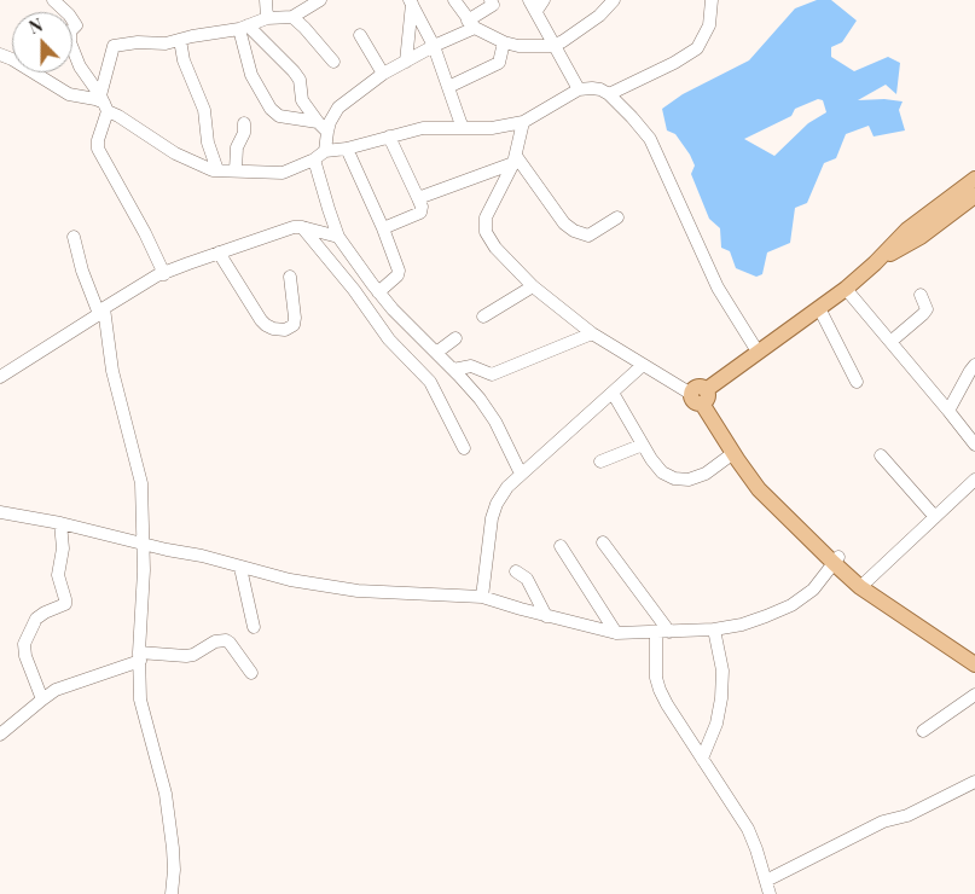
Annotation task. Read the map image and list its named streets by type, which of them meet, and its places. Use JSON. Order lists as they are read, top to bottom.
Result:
{
  "north": "top"
}
